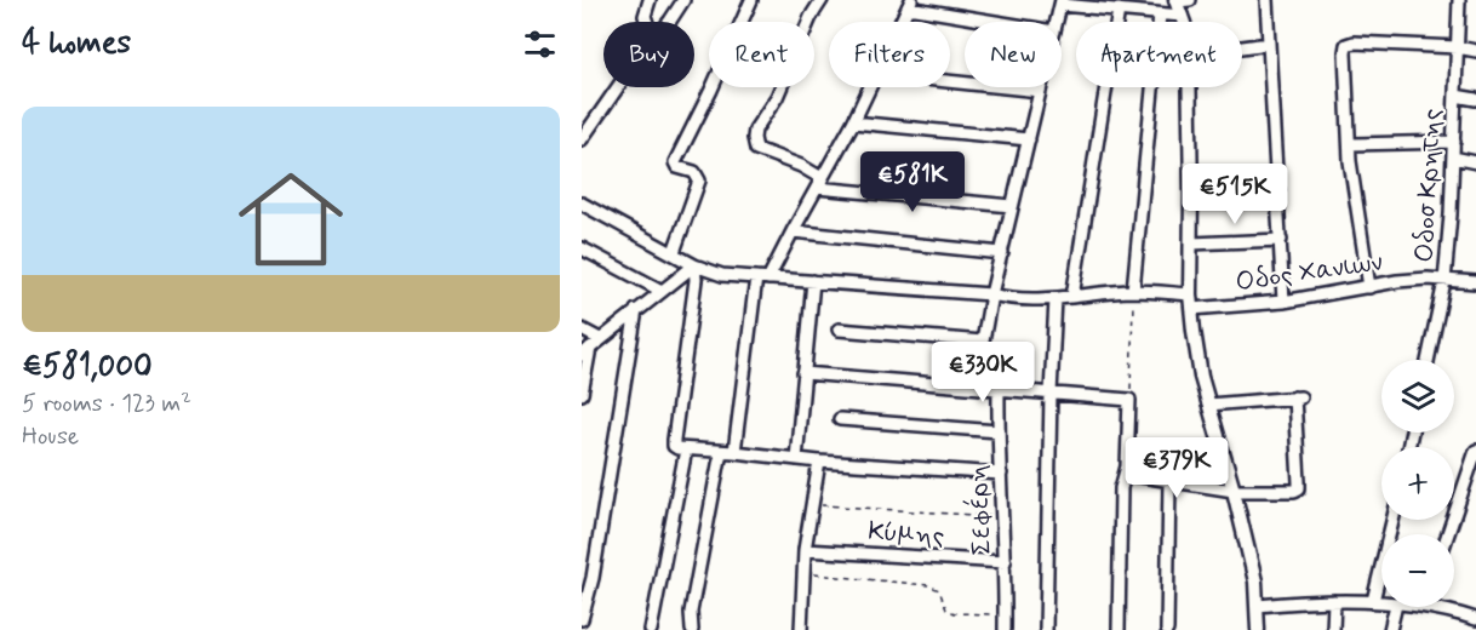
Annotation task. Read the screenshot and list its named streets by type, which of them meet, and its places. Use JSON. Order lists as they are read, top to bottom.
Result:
{
  "streets": {
    "street": [
      "Οδοσ Κρητης",
      "Οδος Χανιων",
      "Σεφέρη",
      "Κύμης"
    ]
  },
  "crossings": [
    ["Οδοσ Κρητης", "Οδος Χανιων"],
    ["Σεφέρη", "Κύμης"]
  ],
  "page": {
    "heading": "4 homes",
    "chip": [
      "Buy",
      "Rent",
      "Filters",
      "New",
      "Apartment"
    ],
    "list": [
      {
        "name": "€581,000",
        "note": "5 rooms · 123 m² · House"
      }
    ],
    "price": [
      "€581K",
      "€515K",
      "€330K",
      "€379K"
    ],
    "map_buttons": ["+", "−"]
  }
}
